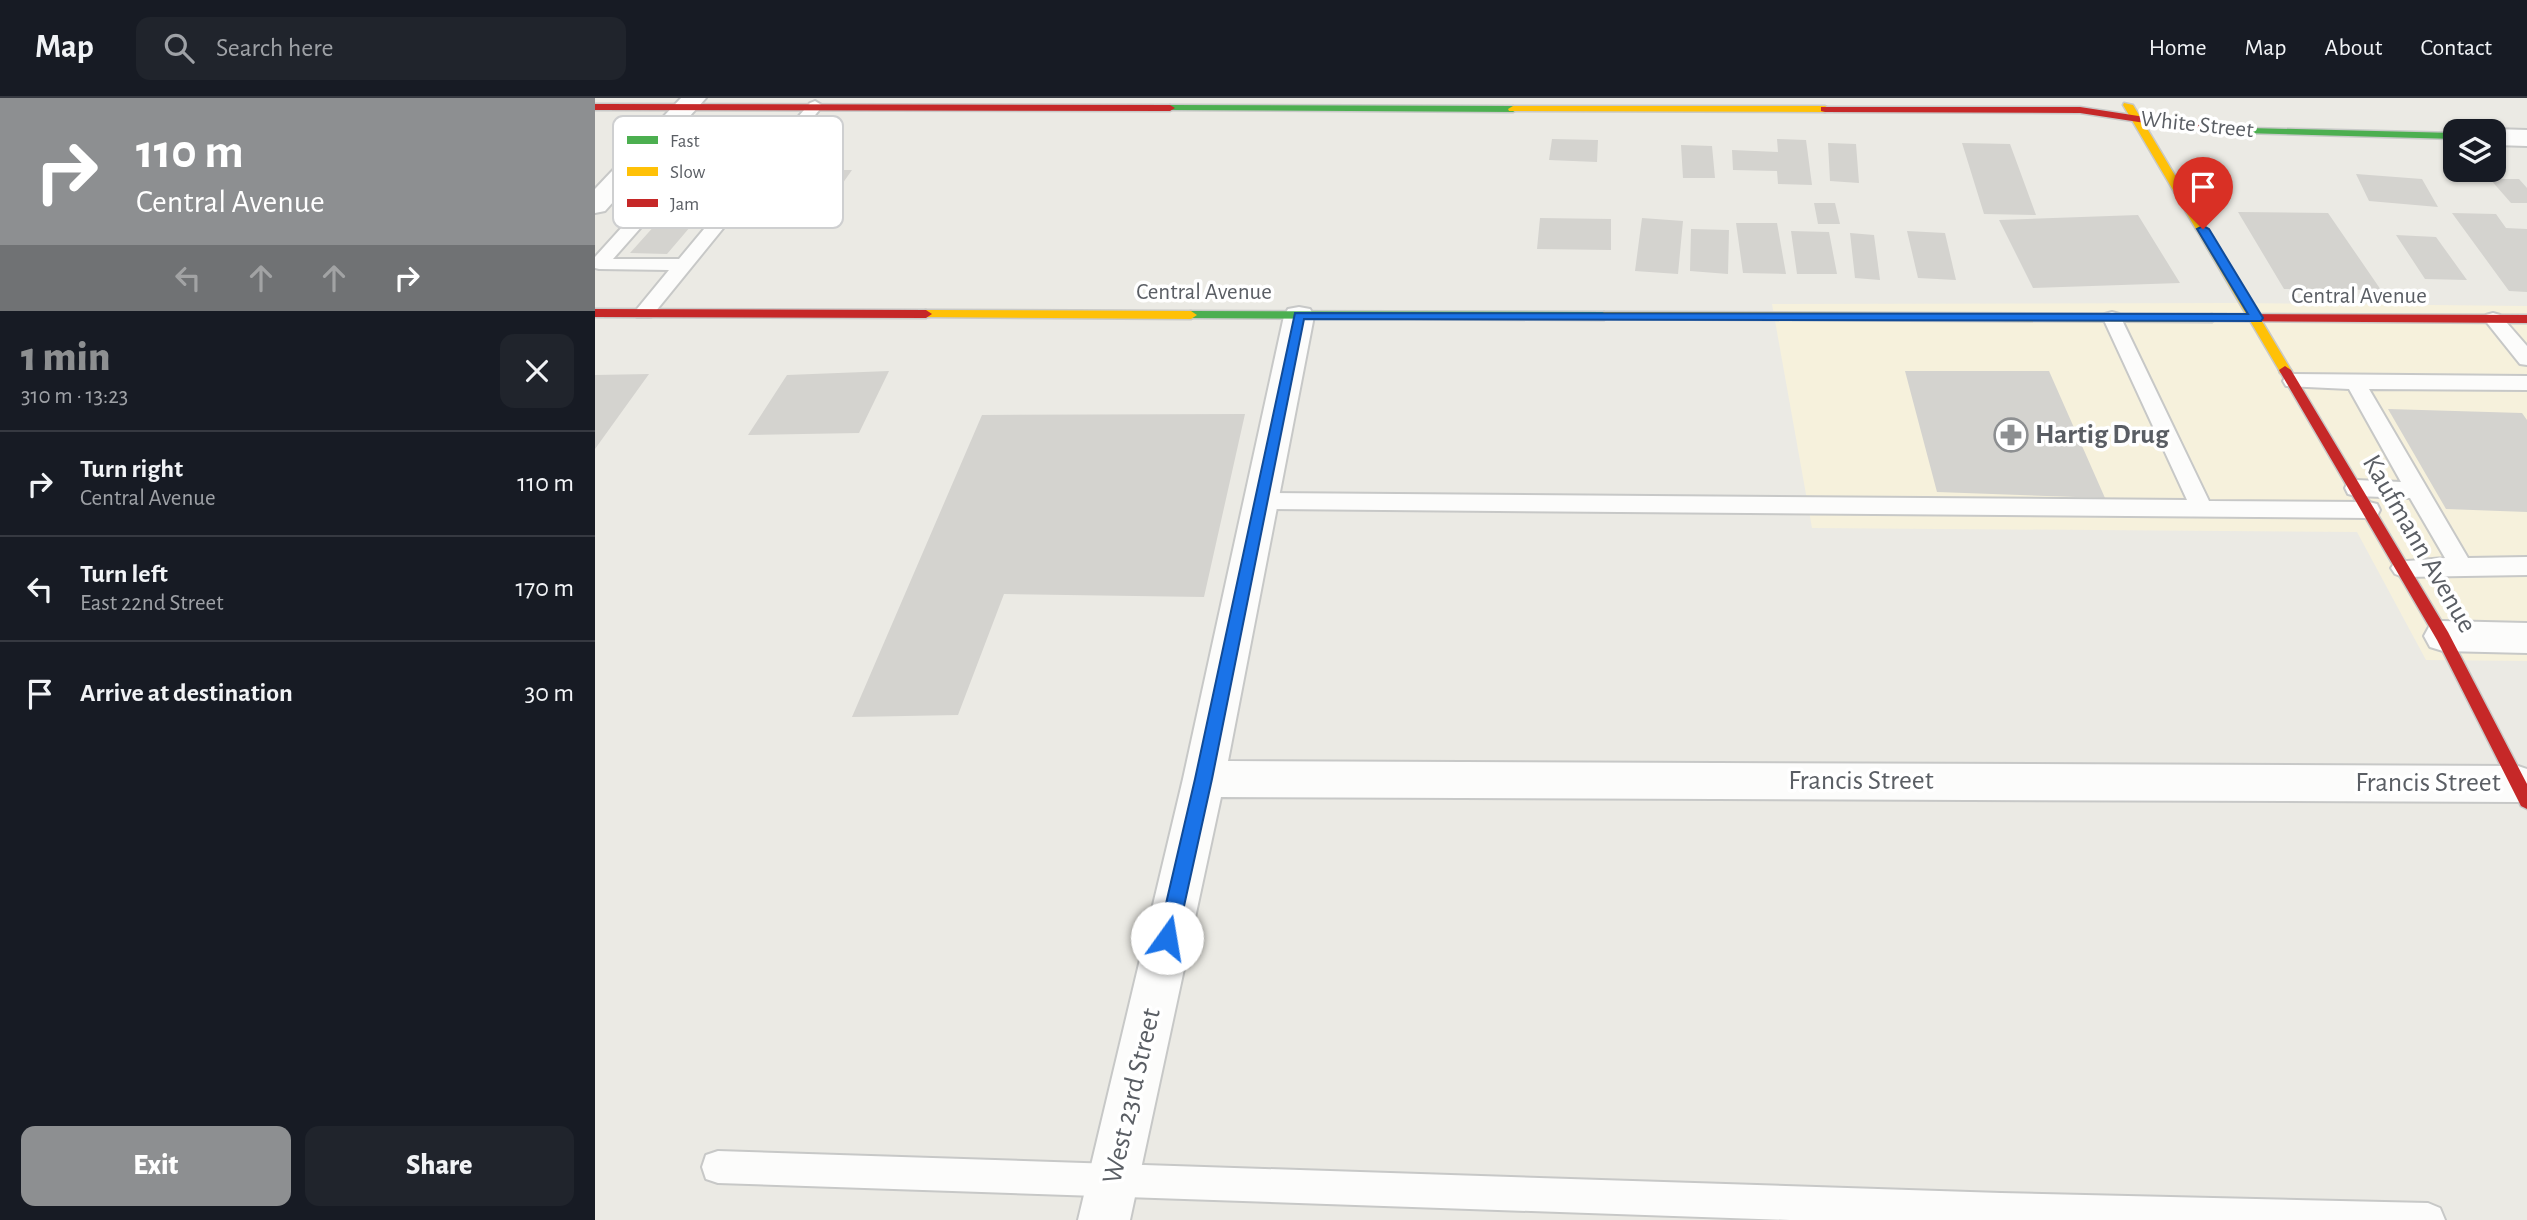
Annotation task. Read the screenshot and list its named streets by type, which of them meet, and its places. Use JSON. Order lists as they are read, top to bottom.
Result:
{
  "streets": {
    "street": [
      "White Street",
      "Central Avenue",
      "Kaufmann Avenue",
      "Francis Street",
      "West 23rd Street"
    ]
  },
  "crossings": [
    ["White Street", "Kaufmann Avenue"],
    ["Central Avenue", "Kaufmann Avenue"],
    ["Central Avenue", "West 23rd Street"],
    ["Kaufmann Avenue", "Francis Street"],
    ["Francis Street", "West 23rd Street"]
  ],
  "places": {
    "pharmacy": ["Hartig Drug"]
  },
  "legend": ["Fast", "Slow", "Jam"],
  "page": {
    "header": "Map",
    "search": "Search here",
    "nav": [
      "Home",
      "Map",
      "About",
      "Contact"
    ],
    "turn": ["110 m", "Central Avenue"],
    "heading": ["1 min", "310 m · 13:23"],
    "list": [
      {
        "name": "Turn right",
        "note": "Central Avenue",
        "value": "110 m"
      },
      {
        "name": "Turn left",
        "note": "East 22nd Street",
        "value": "170 m"
      },
      {
        "name": "Arrive at destination",
        "value": "30 m"
      }
    ],
    "buttons": ["Exit", "Share"]
  }
}
